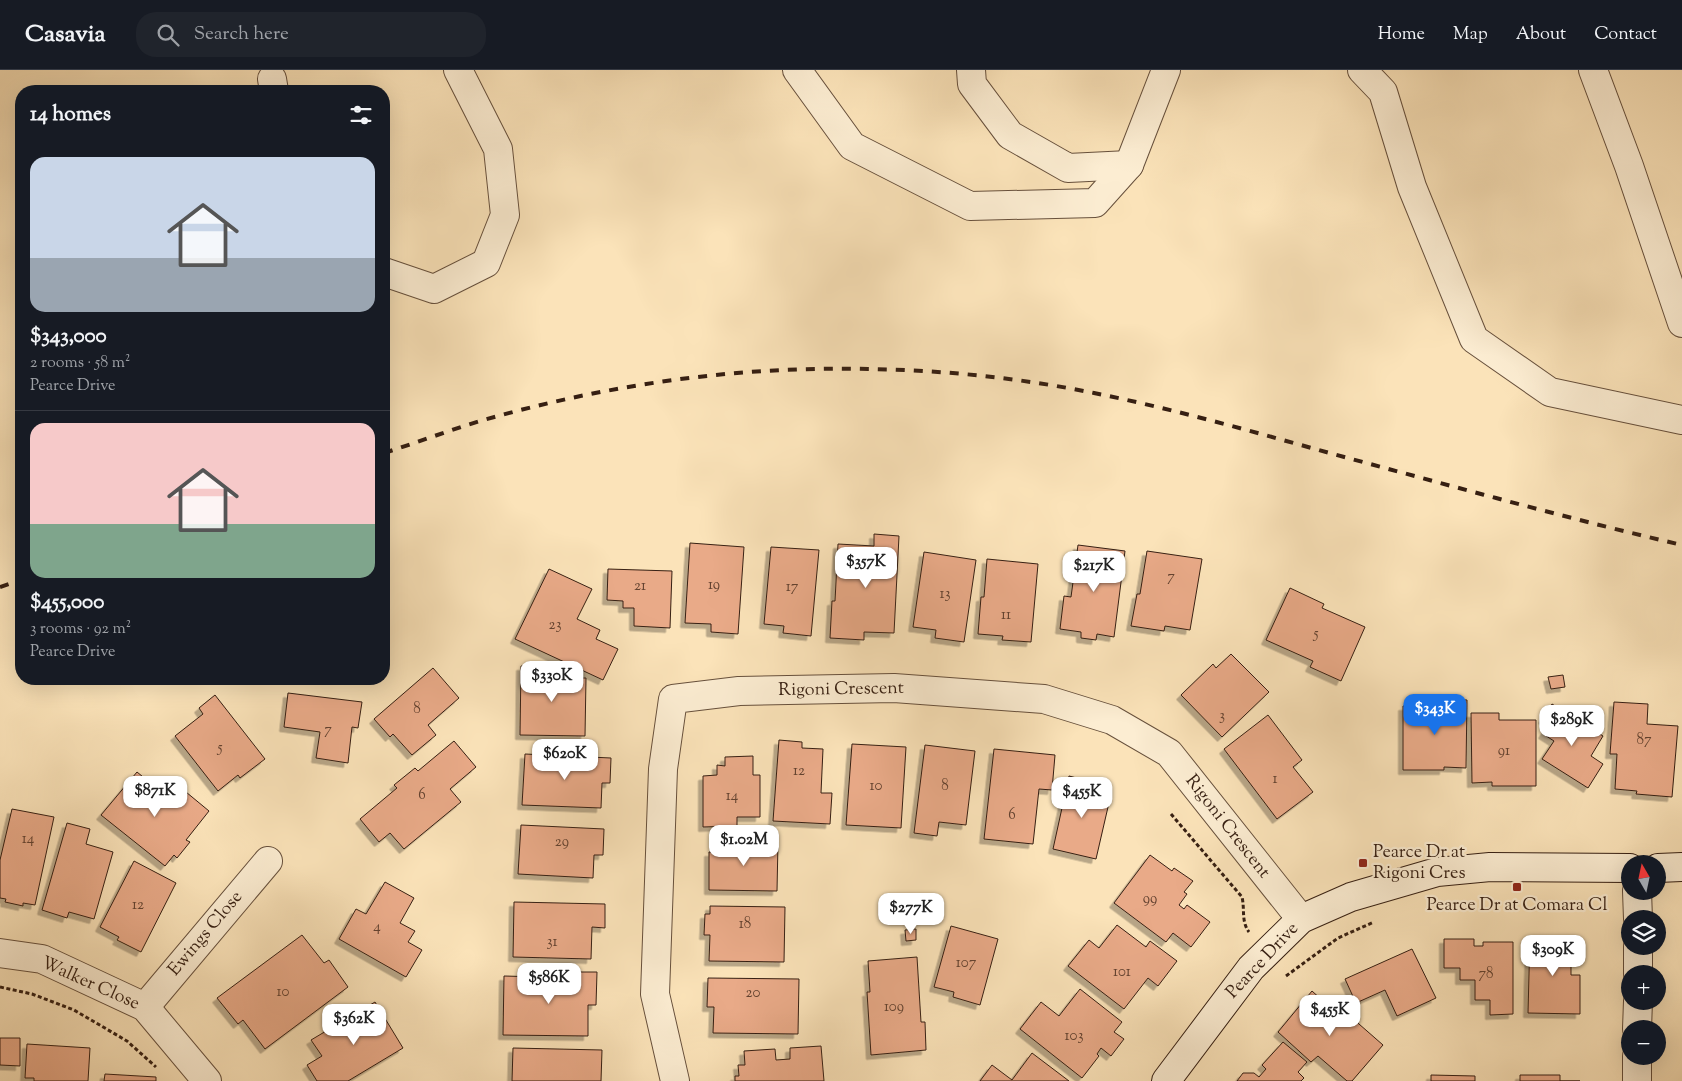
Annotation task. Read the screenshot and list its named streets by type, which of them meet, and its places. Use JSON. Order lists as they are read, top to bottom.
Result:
{
  "streets": {
    "street": [
      "Rigoni Crescent",
      "Ewings Close",
      "Pearce Drive",
      "Walker Close"
    ]
  },
  "crossings": [
    ["Rigoni Crescent", "Pearce Drive"],
    ["Ewings Close", "Walker Close"]
  ],
  "places": {
    "transit": ["Pearce Dr at Rigoni Cres", "Pearce Dr at Comara Cl"]
  },
  "house_numbers": [
    "7",
    "19",
    "21",
    "17",
    "13",
    "11",
    "23",
    "5",
    "8",
    "3",
    "7",
    "87",
    "5",
    "91",
    "12",
    "1",
    "10",
    "8",
    "6",
    "14",
    "6",
    "14",
    "29",
    "99",
    "12",
    "18",
    "4",
    "31",
    "107",
    "101",
    "78",
    "10",
    "20",
    "109",
    "103"
  ],
  "north": "top",
  "page": {
    "header": "Casavia",
    "search": "Search here",
    "nav": [
      "Home",
      "Map",
      "About",
      "Contact"
    ],
    "heading": "14 homes",
    "list": [
      {
        "name": "$343,000",
        "note": "2 rooms · 58 m² · Pearce Drive"
      },
      {
        "name": "$455,000",
        "note": "3 rooms · 92 m² · Pearce Drive"
      }
    ],
    "price": [
      "$357K",
      "$217K",
      "$330K",
      "$343K",
      "$289K",
      "$620K",
      "$871K",
      "$455K",
      "$1.02M",
      "$277K",
      "$309K",
      "$586K",
      "$455K",
      "$362K"
    ],
    "map_buttons": ["+", "−"]
  }
}
